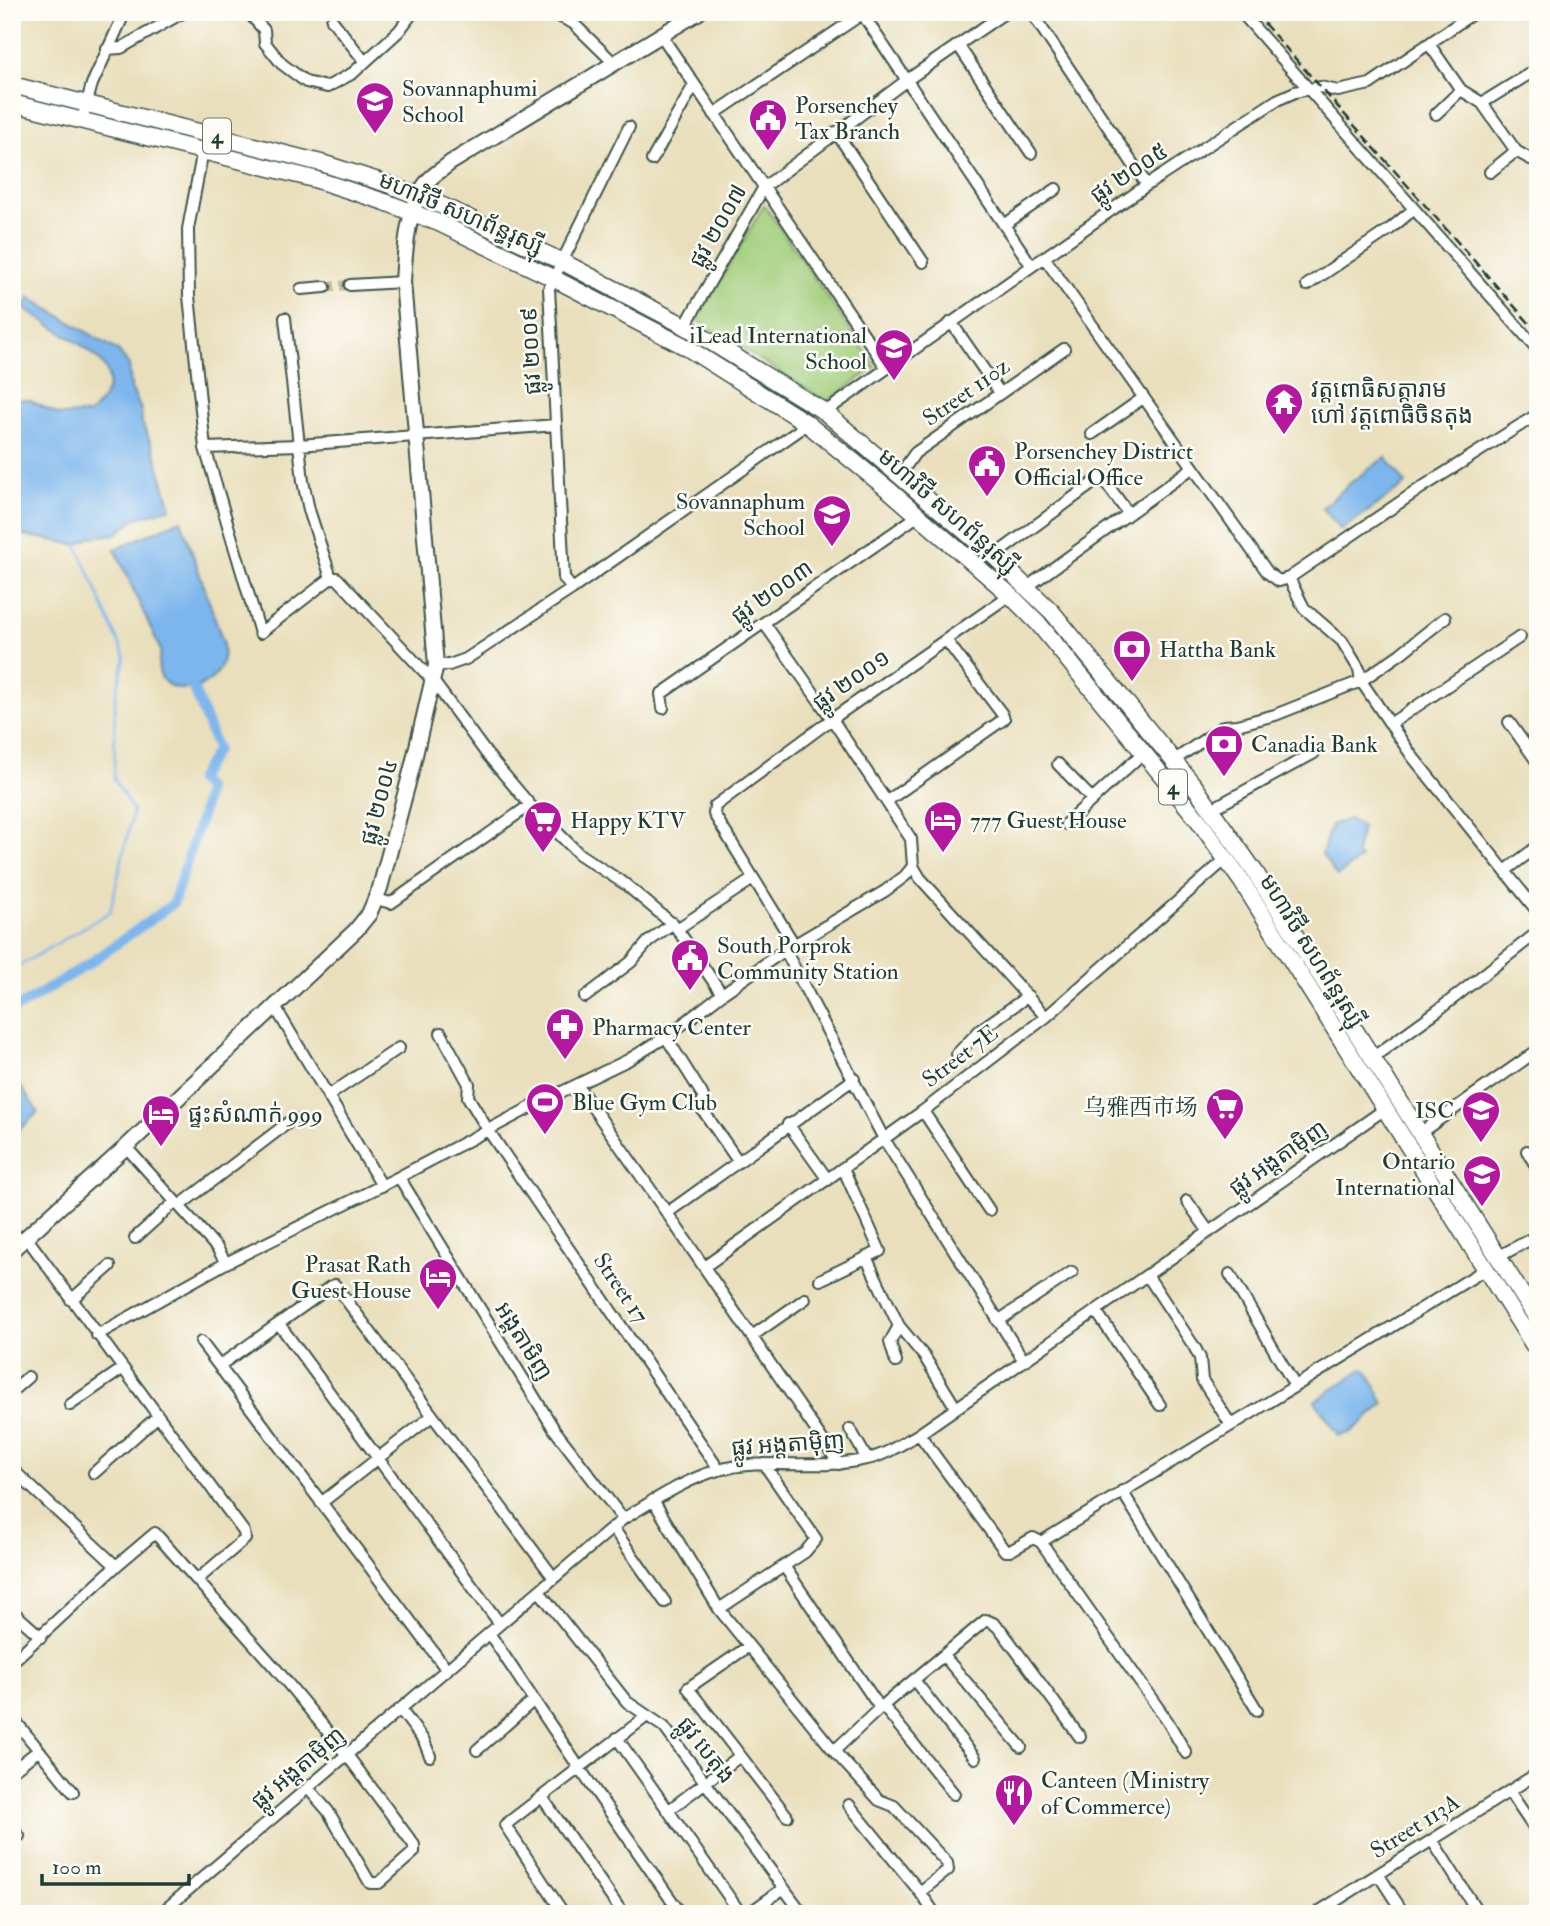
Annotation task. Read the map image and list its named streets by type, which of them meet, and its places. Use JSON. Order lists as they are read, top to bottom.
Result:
{
  "streets": {
    "highway": ["4", "មហាវិថី សហព័ន្ធរុស្ស៊ី"],
    "main road": ["ផ្លូវ ២០០៤"],
    "street": [
      "ផ្លូវ ២០០៥",
      "ផ្លូវ ២០០៧",
      "ផ្លូវ ២០០៩",
      "Street 110z",
      "ផ្លូវ ២០០៣",
      "ផ្លូវ ២០០១",
      "Street 7E",
      "ផ្លូវ អង្តតាម៉ិញ",
      "Street 17",
      "អង្គតាមិញ",
      "ផ្លូវ បេតុង",
      "Street 113A"
    ]
  },
  "crossings": [
    ["ផ្លូវ ២០០៥", "មហាវិថី សហព័ន្ធរុស្ស៊ី"],
    ["មហាវិថី សហព័ន្ធរុស្ស៊ី", "ផ្លូវ ២០០៧"],
    ["មហាវិថី សហព័ន្ធរុស្ស៊ី", "ផ្លូវ ២០០៩"],
    ["មហាវិថី សហព័ន្ធរុស្ស៊ី", "Street 110z"],
    ["មហាវិថី សហព័ន្ធរុស្ស៊ី", "ផ្លូវ ២០០៣"],
    ["មហាវិថី សហព័ន្ធរុស្ស៊ី", "ផ្លូវ ២០០១"],
    ["មហាវិថី សហព័ន្ធរុស្ស៊ី", "ផ្លូវ ២០០៤"],
    ["មហាវិថី សហព័ន្ធរុស្ស៊ី", "Street 7E"],
    ["មហាវិថី សហព័ន្ធរុស្ស៊ី", "ផ្លូវ អង្តតាម៉ិញ"],
    ["ផ្លូវ អង្តតាម៉ិញ", "Street 17"],
    ["ផ្លូវ អង្តតាម៉ិញ", "អង្គតាមិញ"],
    ["ផ្លូវ អង្តតាម៉ិញ", "ផ្លូវ បេតុង"]
  ],
  "places": {
    "school or university": [
      "Sovannaphumi School",
      "iLead International School",
      "Sovannaphum School",
      "ISC",
      "Ontario International"
    ],
    "public building": ["Porsenchey Tax Branch", "Porsenchey District Official Office", "South Porprok Community Station"],
    "temple": ["វត្តពោធិសត្តារាម ហៅ វត្តពោធិចិនតុង"],
    "bank": ["Hattha Bank", "Canadia Bank"],
    "supermarket": ["Happy KTV", "乌雅西市场"],
    "hotel": ["777 Guest House", "ផ្ទះសំណាក់ 999", "Prasat Rath Guest House"],
    "pharmacy": ["Pharmacy Center"],
    "sports": ["Blue Gym Club"],
    "restaurant": ["Canteen (Ministry of Commerce)"]
  },
  "scale_bar": "100 m"
}
